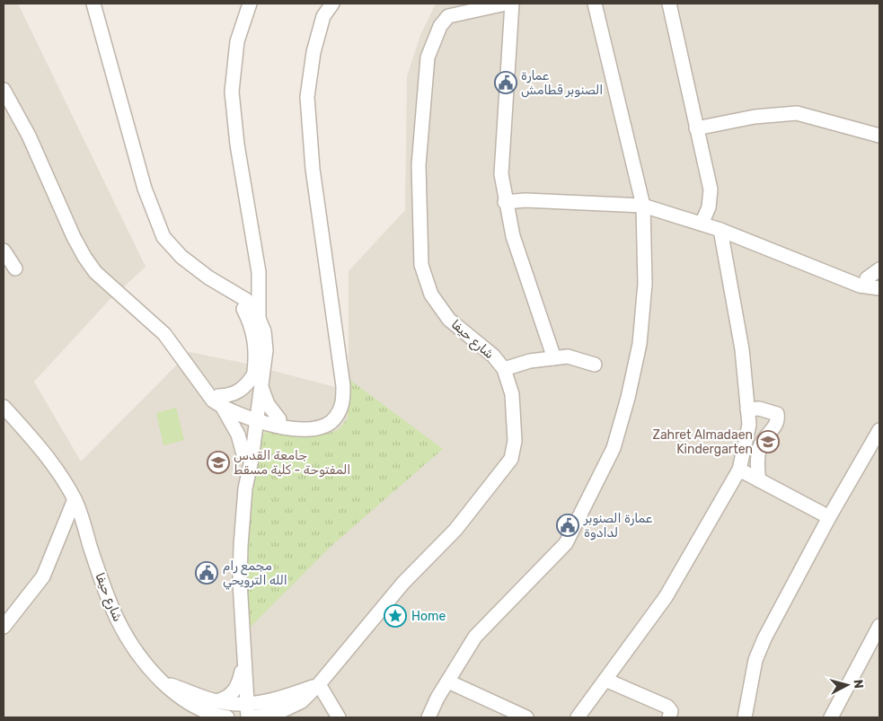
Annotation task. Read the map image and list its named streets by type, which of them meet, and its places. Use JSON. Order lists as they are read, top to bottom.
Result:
{
  "streets": {
    "street": ["شارع حيفا"]
  },
  "places": {
    "public building": ["عمارة الصنوبر قطامش", "عمارة الصنوبر لدادوة", "مجمع رام الله الترويحي"],
    "school or university": ["Zahret Almadaen Kindergarten", "جامعة القدس المفتوحة - كلية مسقط"],
    "place": ["Home"]
  },
  "north": "right"
}
